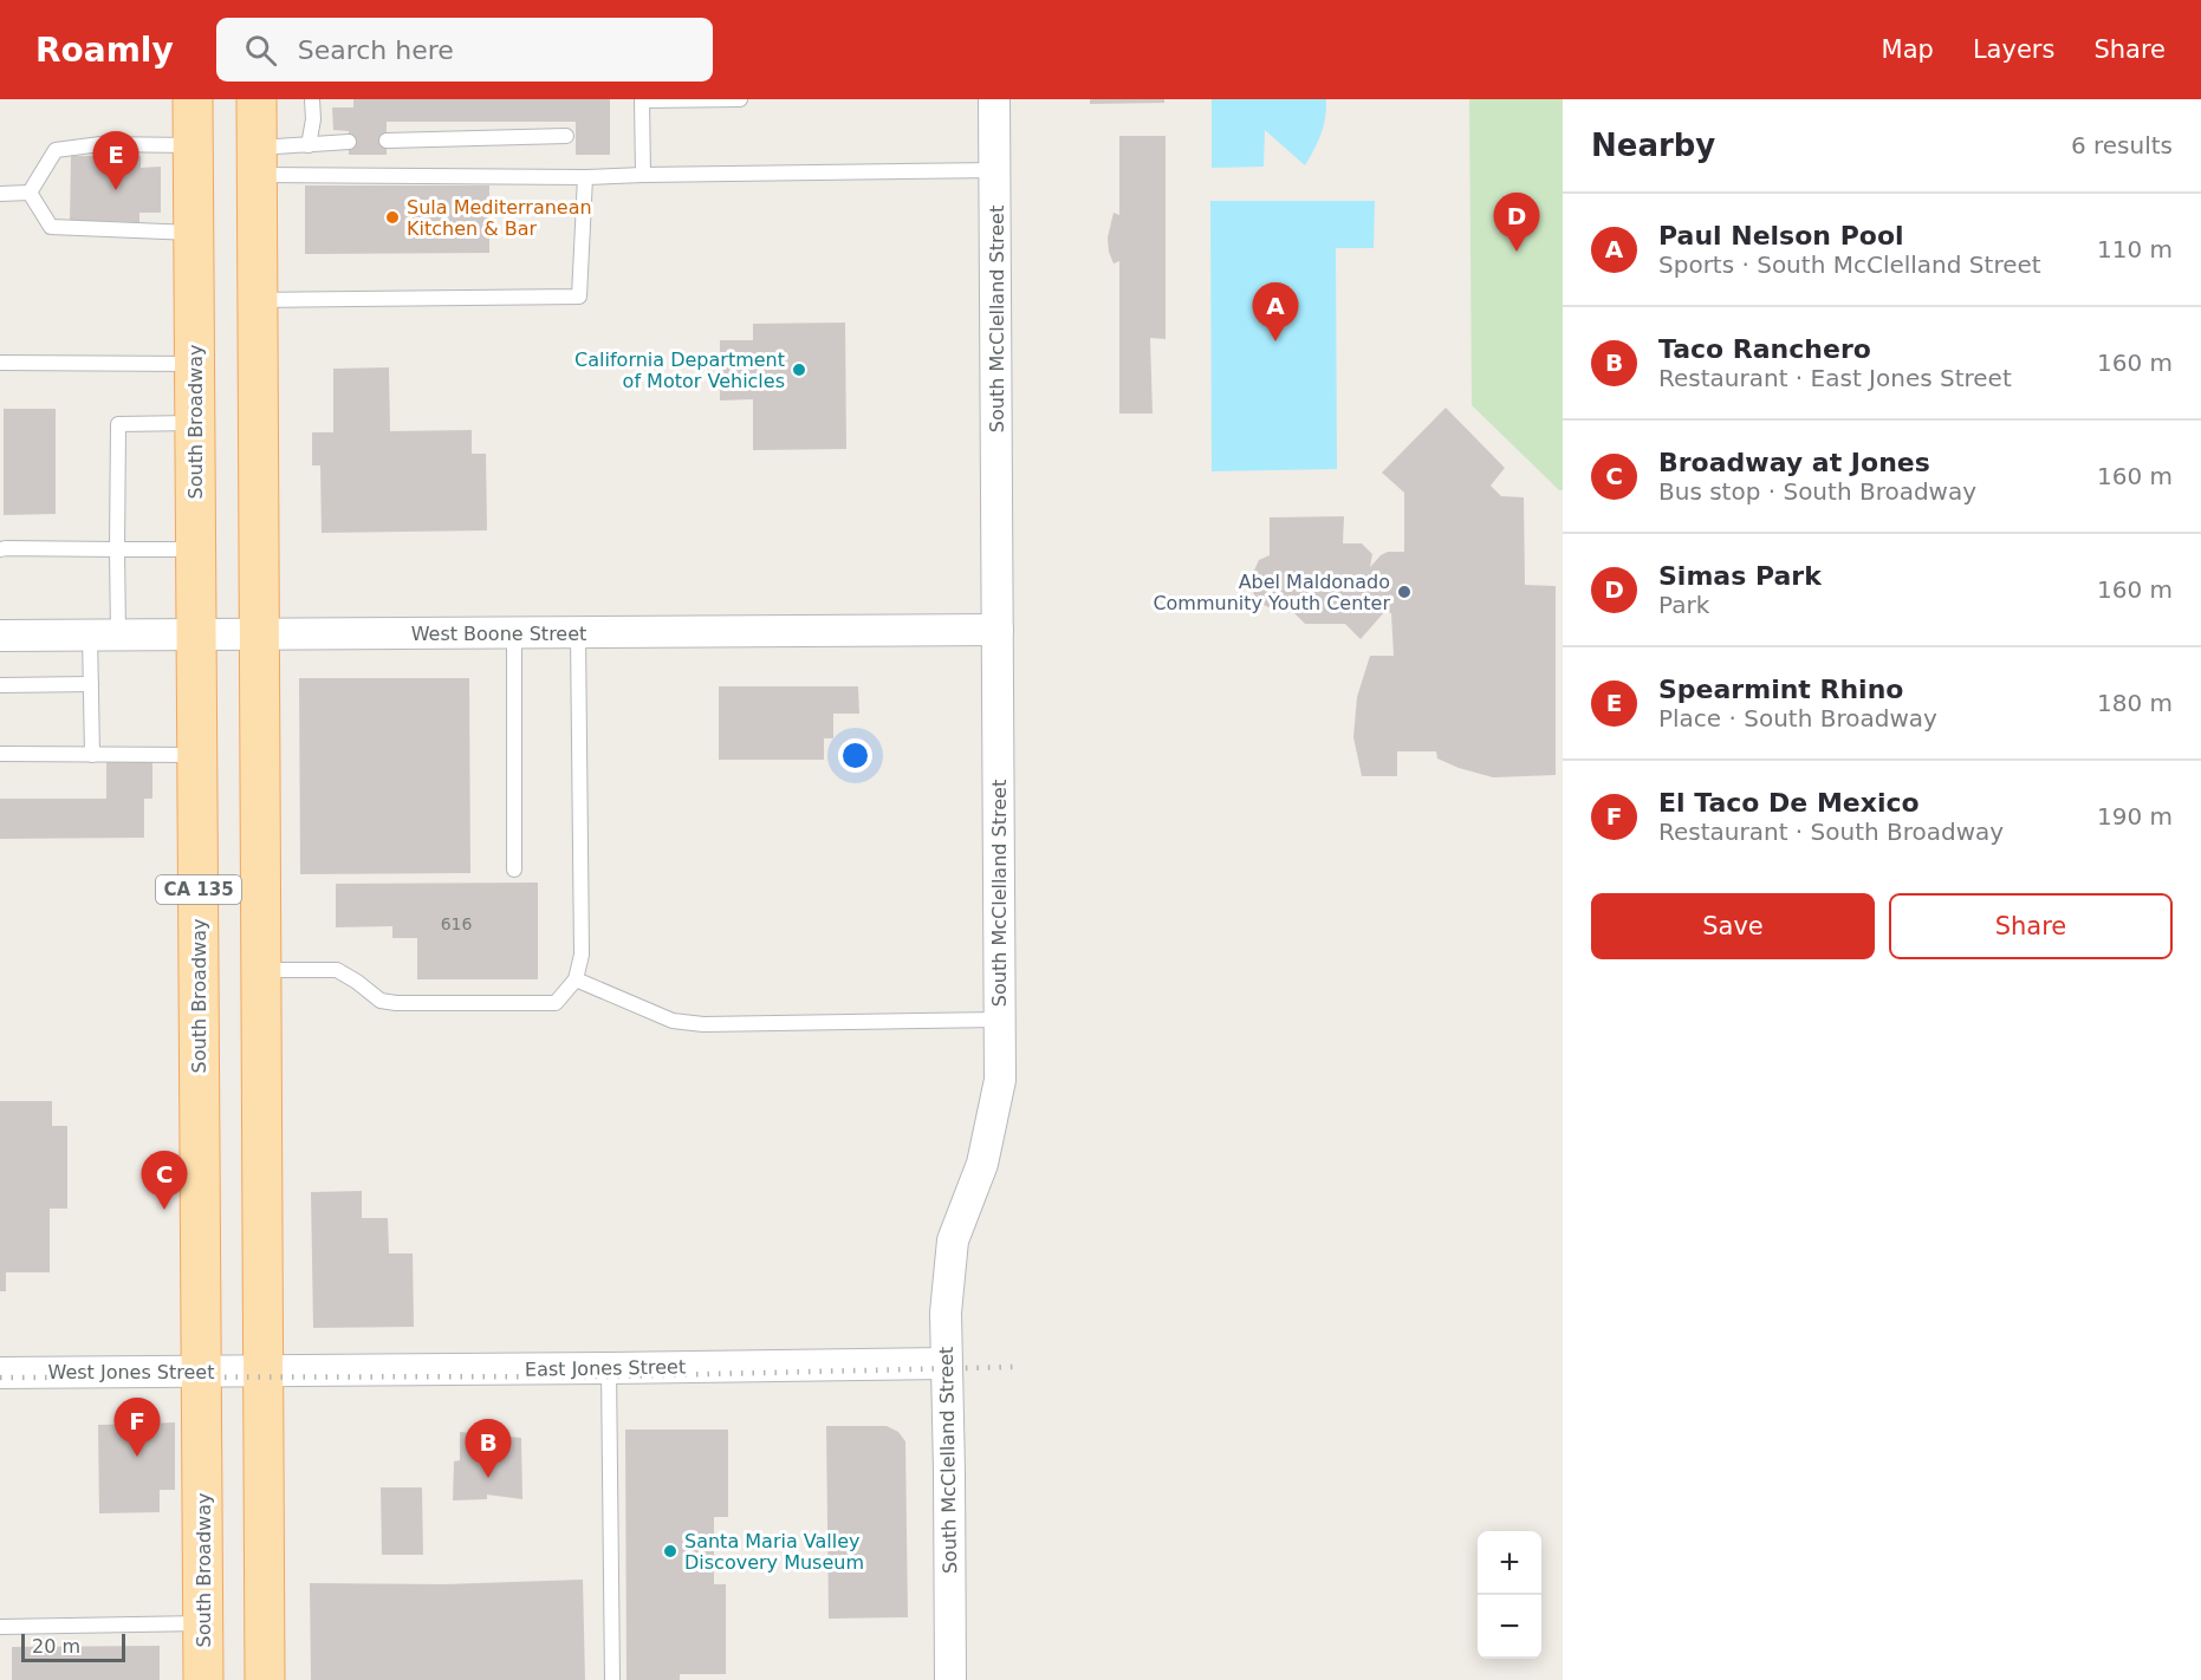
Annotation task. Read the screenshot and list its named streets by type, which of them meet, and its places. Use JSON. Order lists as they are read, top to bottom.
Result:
{
  "streets": {
    "main road": ["South Broadway", "CA 135"],
    "street": [
      "South McClelland Street",
      "West Boone Street",
      "East Jones Street",
      "West Jones Street"
    ]
  },
  "crossings": [
    ["South McClelland Street", "West Boone Street"],
    ["South McClelland Street", "East Jones Street"],
    ["South Broadway", "West Boone Street"],
    ["South Broadway", "West Jones Street"],
    ["West Boone Street", "CA 135"],
    ["CA 135", "East Jones Street"],
    ["CA 135", "West Jones Street"],
    ["East Jones Street", "West Jones Street"]
  ],
  "places": [
    "Sula Mediterranean Kitchen & Bar",
    "California Department of Motor Vehicles",
    "Abel Maldonado Community Youth Center",
    "Santa Maria Valley Discovery Museum"
  ],
  "house_numbers": ["616"],
  "scale_bar": "20 m",
  "page": {
    "header": "Roamly",
    "search": "Search here",
    "nav": ["Map", "Layers", "Share"],
    "heading": ["Nearby", "6 results"],
    "pins": [
      "E",
      "D",
      "A",
      "C",
      "F",
      "B"
    ],
    "list": [
      {
        "mark": "A",
        "name": "Paul Nelson Pool",
        "note": "Sports · South McClelland Street",
        "value": "110 m"
      },
      {
        "mark": "B",
        "name": "Taco Ranchero",
        "note": "Restaurant · East Jones Street",
        "value": "160 m"
      },
      {
        "mark": "C",
        "name": "Broadway at Jones",
        "note": "Bus stop · South Broadway",
        "value": "160 m"
      },
      {
        "mark": "D",
        "name": "Simas Park",
        "note": "Park",
        "value": "160 m"
      },
      {
        "mark": "E",
        "name": "Spearmint Rhino",
        "note": "Place · South Broadway",
        "value": "180 m"
      },
      {
        "mark": "F",
        "name": "El Taco De Mexico",
        "note": "Restaurant · South Broadway",
        "value": "190 m"
      }
    ],
    "buttons": ["Save", "Share"],
    "map_buttons": ["+", "−"],
    "scale": "20 m"
  }
}
